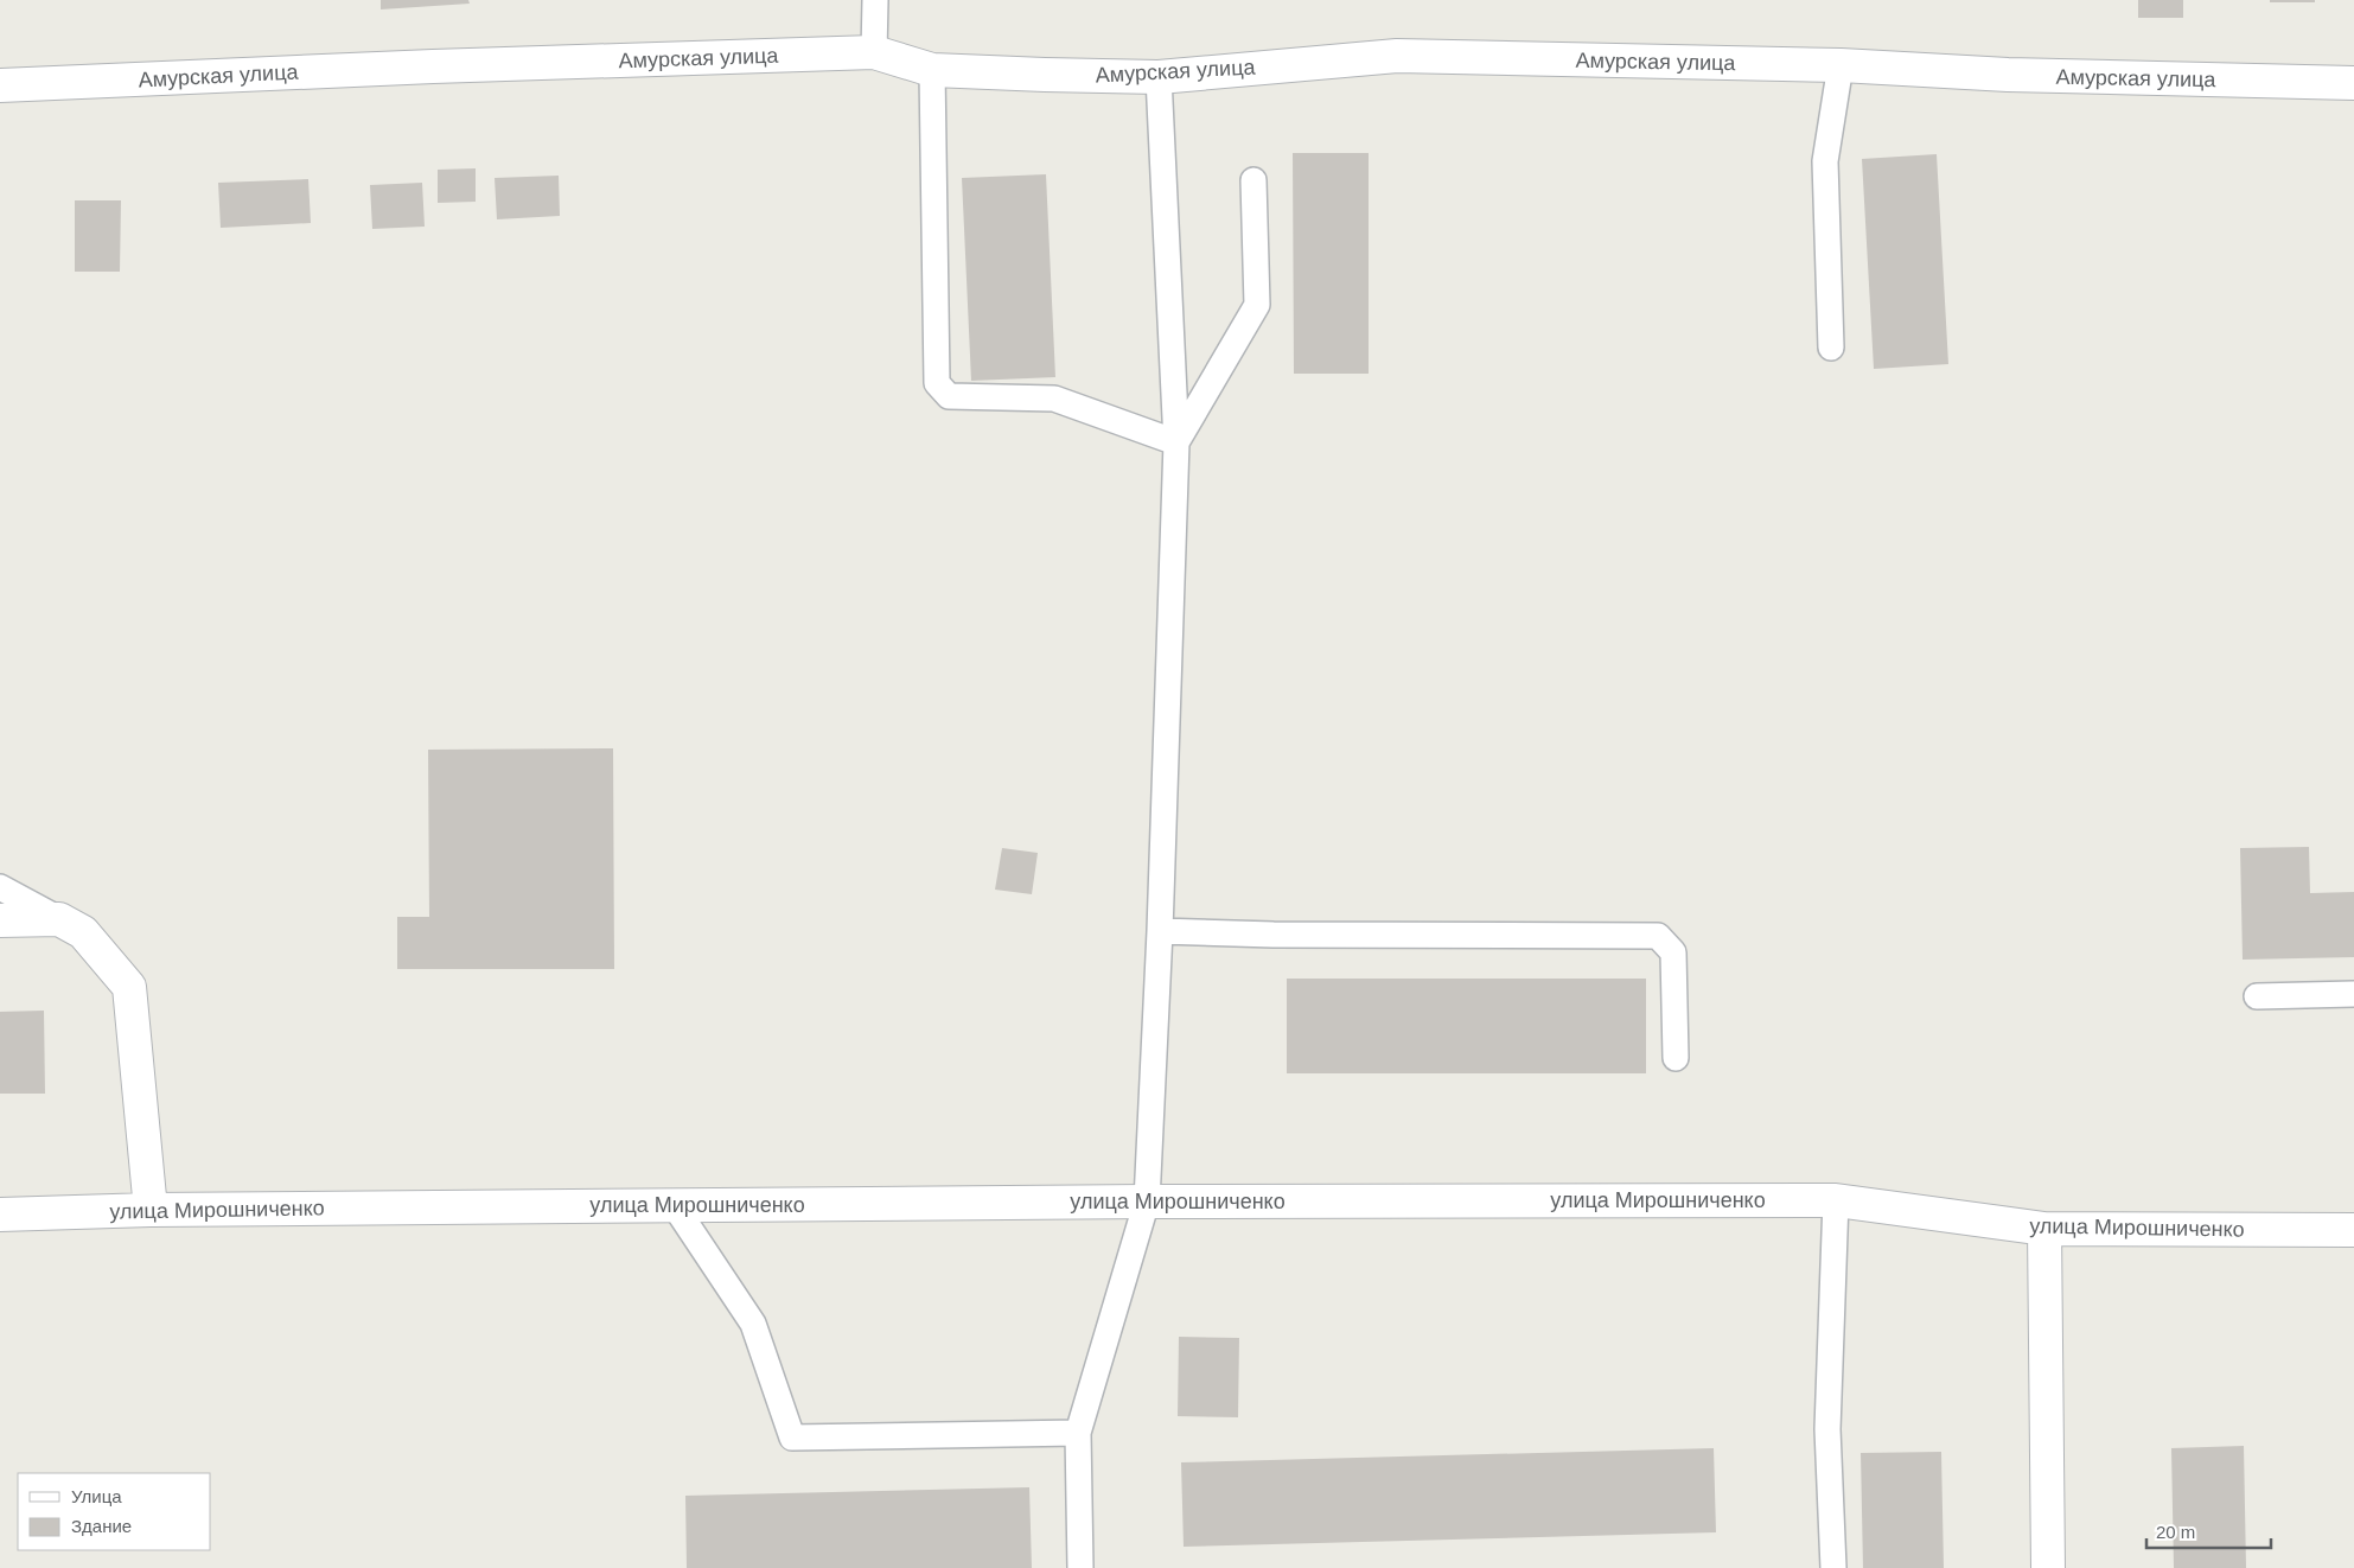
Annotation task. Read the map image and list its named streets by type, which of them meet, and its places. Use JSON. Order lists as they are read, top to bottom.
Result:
{
  "streets": {
    "street": ["Амурская улица", "улица Мирошниченко"]
  },
  "legend": ["Улица", "Здание"],
  "scale_bar": "20 m"
}
